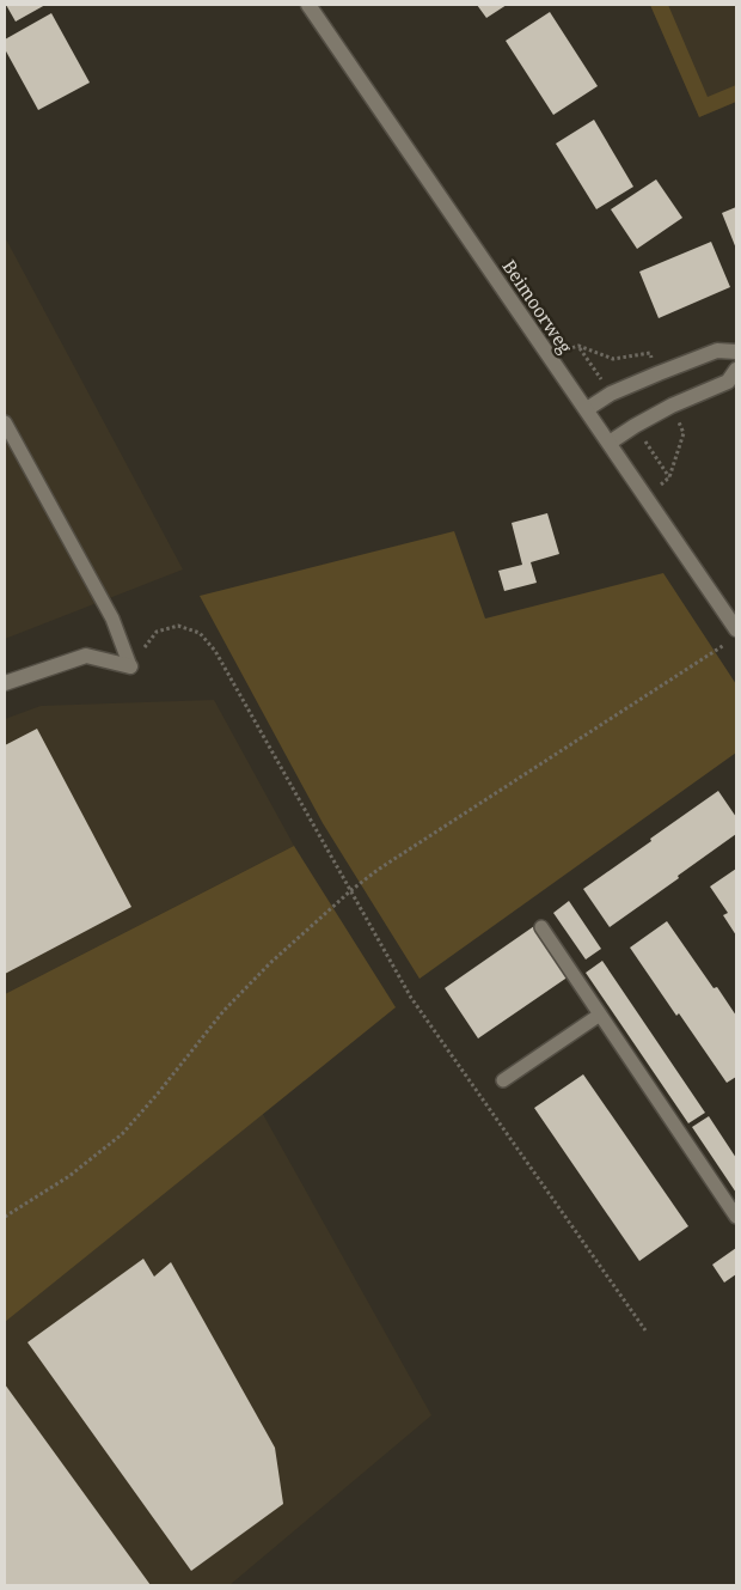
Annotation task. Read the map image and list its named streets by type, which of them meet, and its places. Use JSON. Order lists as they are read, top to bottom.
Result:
{
  "streets": {
    "main road": ["Beimoorweg"]
  }
}
